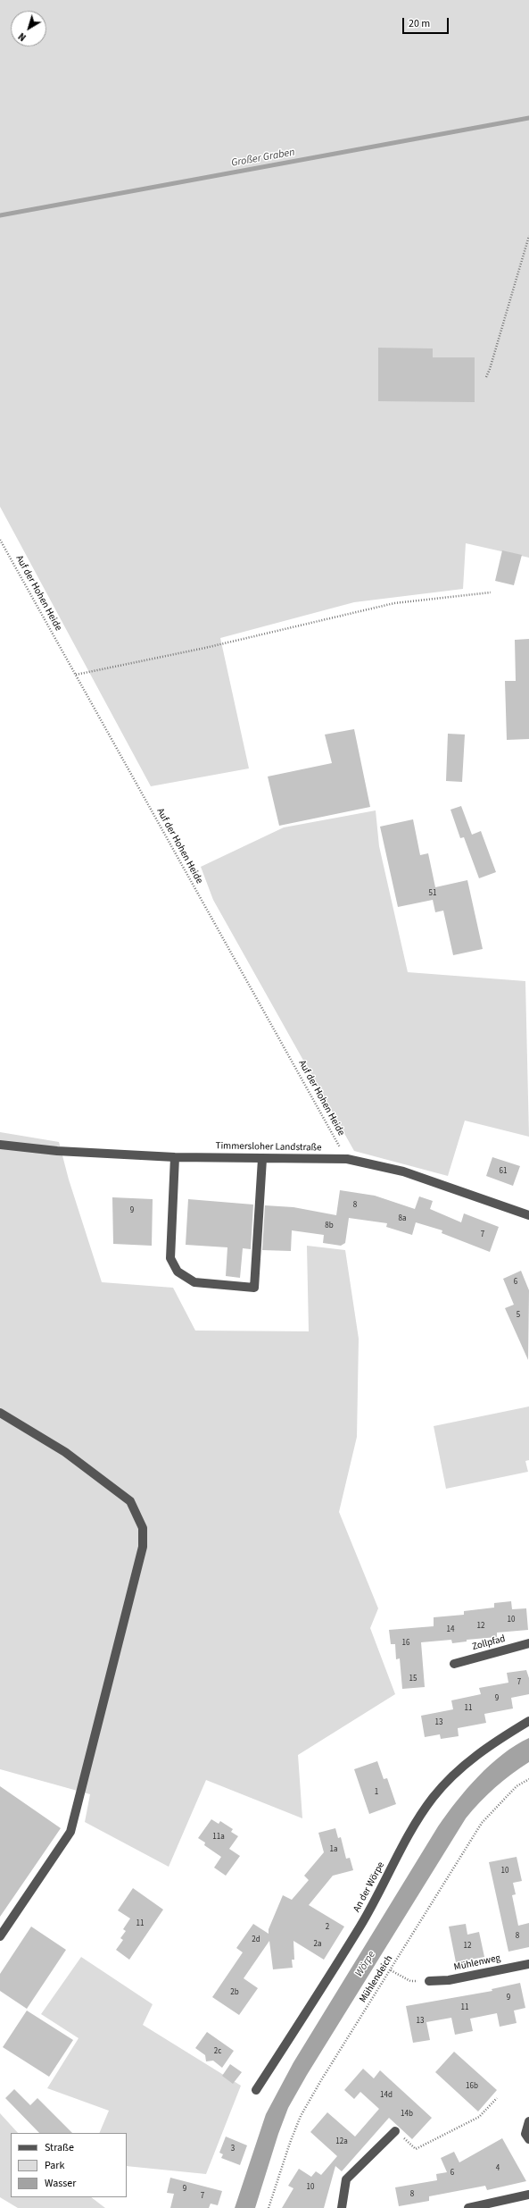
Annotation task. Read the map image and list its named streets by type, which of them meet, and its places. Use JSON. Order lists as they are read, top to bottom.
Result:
{
  "streets": {
    "street": [
      "Timmersloher Landstraße",
      "Zollpfad",
      "An der Wörpe",
      "Mühlenweg"
    ],
    "path": ["Auf der Hohen Heide", "Mühlendeich"]
  },
  "crossings": [
    ["Auf der Hohen Heide", "Timmersloher Landstraße"]
  ],
  "water": ["Großer Graben", "Wörpe"],
  "house_numbers": [
    "51",
    "61",
    "8",
    "9",
    "8a",
    "8b",
    "7",
    "6",
    "5",
    "10",
    "12",
    "14",
    "16",
    "15",
    "7",
    "9",
    "11",
    "13",
    "1",
    "11a",
    "1a",
    "10",
    "11",
    "2",
    "8",
    "2d",
    "2a",
    "12",
    "2b",
    "9",
    "11",
    "13",
    "2c",
    "16b",
    "14d",
    "14b",
    "12a",
    "3",
    "4",
    "6",
    "10",
    "9",
    "8",
    "7"
  ],
  "legend": ["Straße", "Park", "Wasser"],
  "scale_bar": "20 m",
  "north": "bottom left"
}
